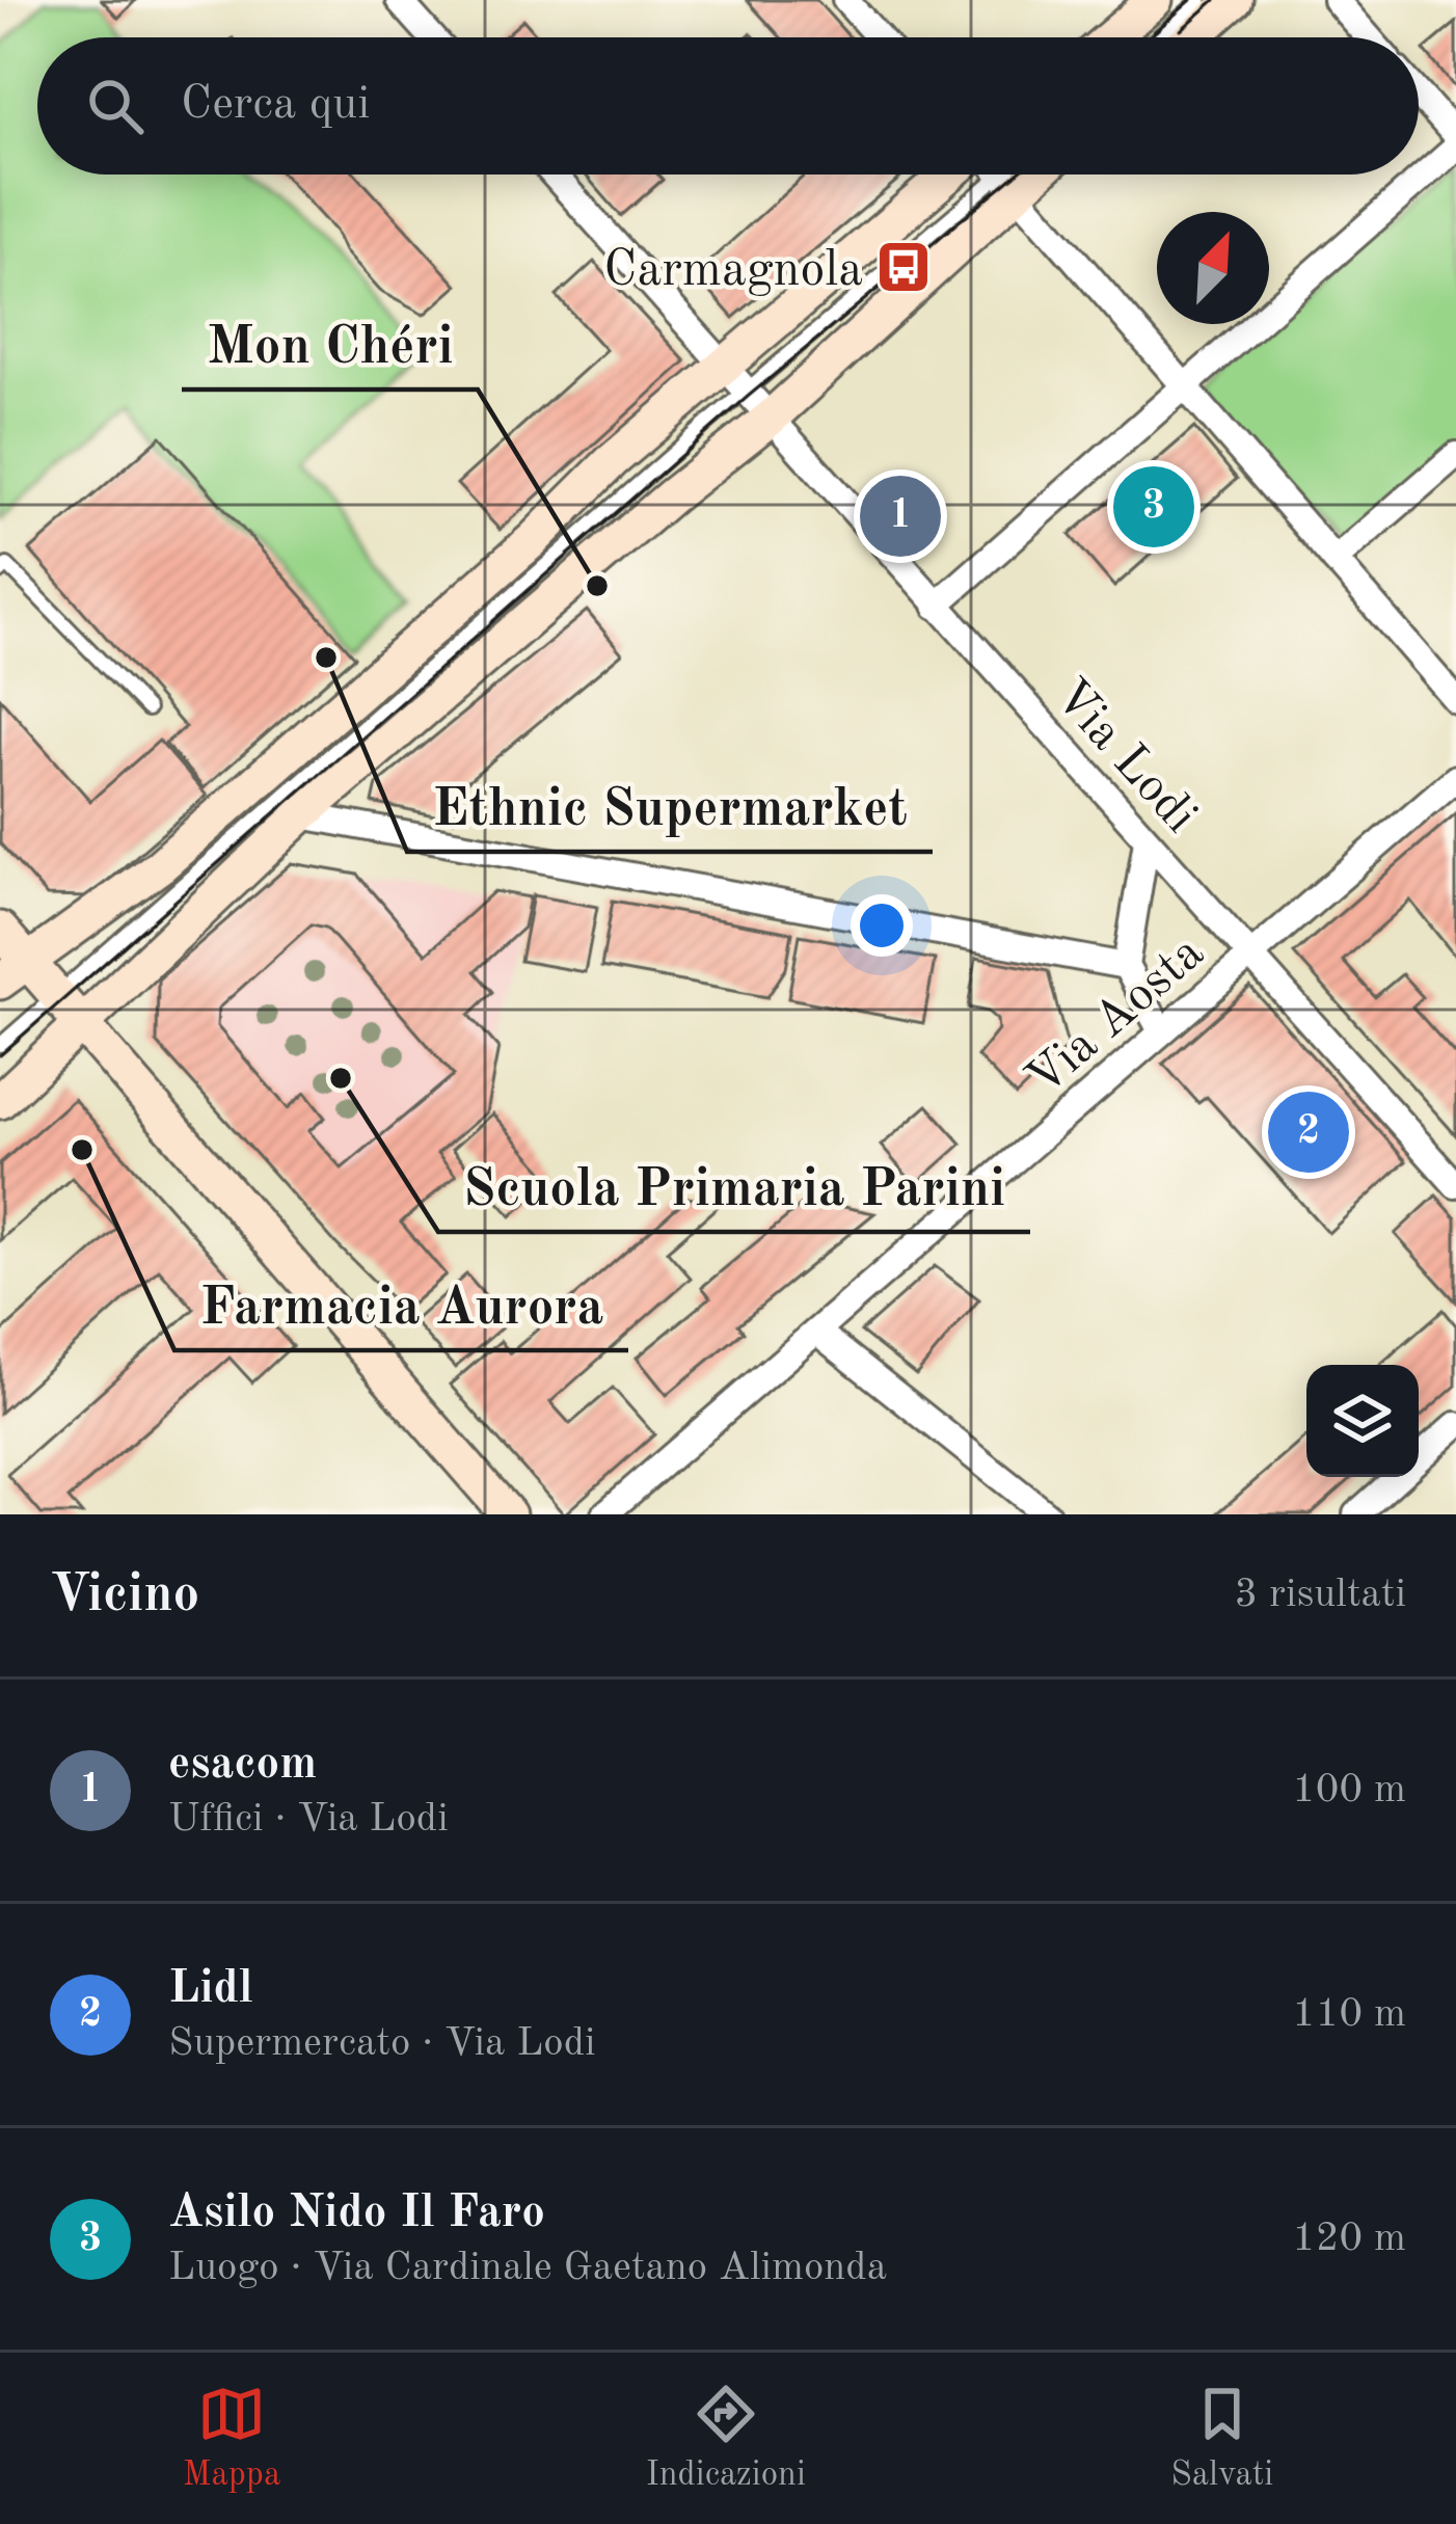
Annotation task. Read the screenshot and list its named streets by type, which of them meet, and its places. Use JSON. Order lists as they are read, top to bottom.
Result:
{
  "streets": {
    "street": ["Via Lodi", "Via Aosta"]
  },
  "crossings": [
    ["Via Lodi", "Via Aosta"]
  ],
  "places": {
    "bus stop": ["Carmagnola"],
    "other": [
      "Mon Chéri",
      "Ethnic Supermarket",
      "Scuola Primaria Parini",
      "Farmacia Aurora"
    ]
  },
  "north": "top right",
  "page": {
    "search": "Cerca qui",
    "pins": ["3", "1", "2"],
    "heading": ["Vicino", "3 risultati"],
    "list": [
      {
        "mark": "1",
        "name": "esacom",
        "note": "Uffici · Via Lodi",
        "value": "100 m"
      },
      {
        "mark": "2",
        "name": "Lidl",
        "note": "Supermercato · Via Lodi",
        "value": "110 m"
      },
      {
        "mark": "3",
        "name": "Asilo Nido Il Faro",
        "note": "Luogo · Via Cardinale Gaetano Alimonda",
        "value": "120 m"
      }
    ],
    "nav": ["Mappa", "Indicazioni", "Salvati"]
  }
}
